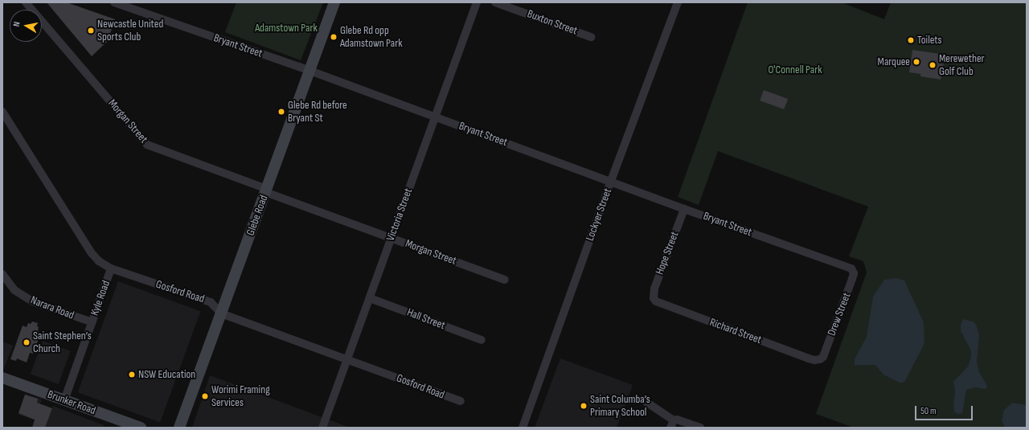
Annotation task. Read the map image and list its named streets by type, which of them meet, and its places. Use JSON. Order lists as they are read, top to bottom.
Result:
{
  "streets": {
    "main road": ["Glebe Road", "Brunker Road"],
    "street": [
      "Buxton Street",
      "Bryant Street",
      "Morgan Street",
      "Victoria Street",
      "Lockyer Street",
      "Hope Street",
      "Gosford Road",
      "Kyle Road",
      "Narara Road",
      "Drew Street",
      "Hall Street",
      "Richard Street"
    ]
  },
  "crossings": [
    ["Bryant Street", "Victoria Street"],
    ["Bryant Street", "Lockyer Street"],
    ["Bryant Street", "Glebe Road"],
    ["Bryant Street", "Hope Street"],
    ["Bryant Street", "Drew Street"],
    ["Morgan Street", "Victoria Street"],
    ["Morgan Street", "Glebe Road"],
    ["Victoria Street", "Gosford Road"],
    ["Victoria Street", "Hall Street"],
    ["Glebe Road", "Gosford Road"],
    ["Hope Street", "Richard Street"],
    ["Gosford Road", "Kyle Road"],
    ["Kyle Road", "Narara Road"],
    ["Kyle Road", "Brunker Road"],
    ["Drew Street", "Richard Street"]
  ],
  "parks": ["Adamstown Park", "O'Connell Park"],
  "places": [
    "Newcastle United Sports Club",
    "Glebe Rd opp Adamstown Park",
    "Toilets",
    "Marquee",
    "Merewether Golf Club",
    "Glebe Rd before Bryant St",
    "Saint Stephen’s Church",
    "NSW Education",
    "Worimi Framing Services",
    "Saint Columba’s Primary School"
  ],
  "scale_bar": "50 m",
  "north": "left"
}
